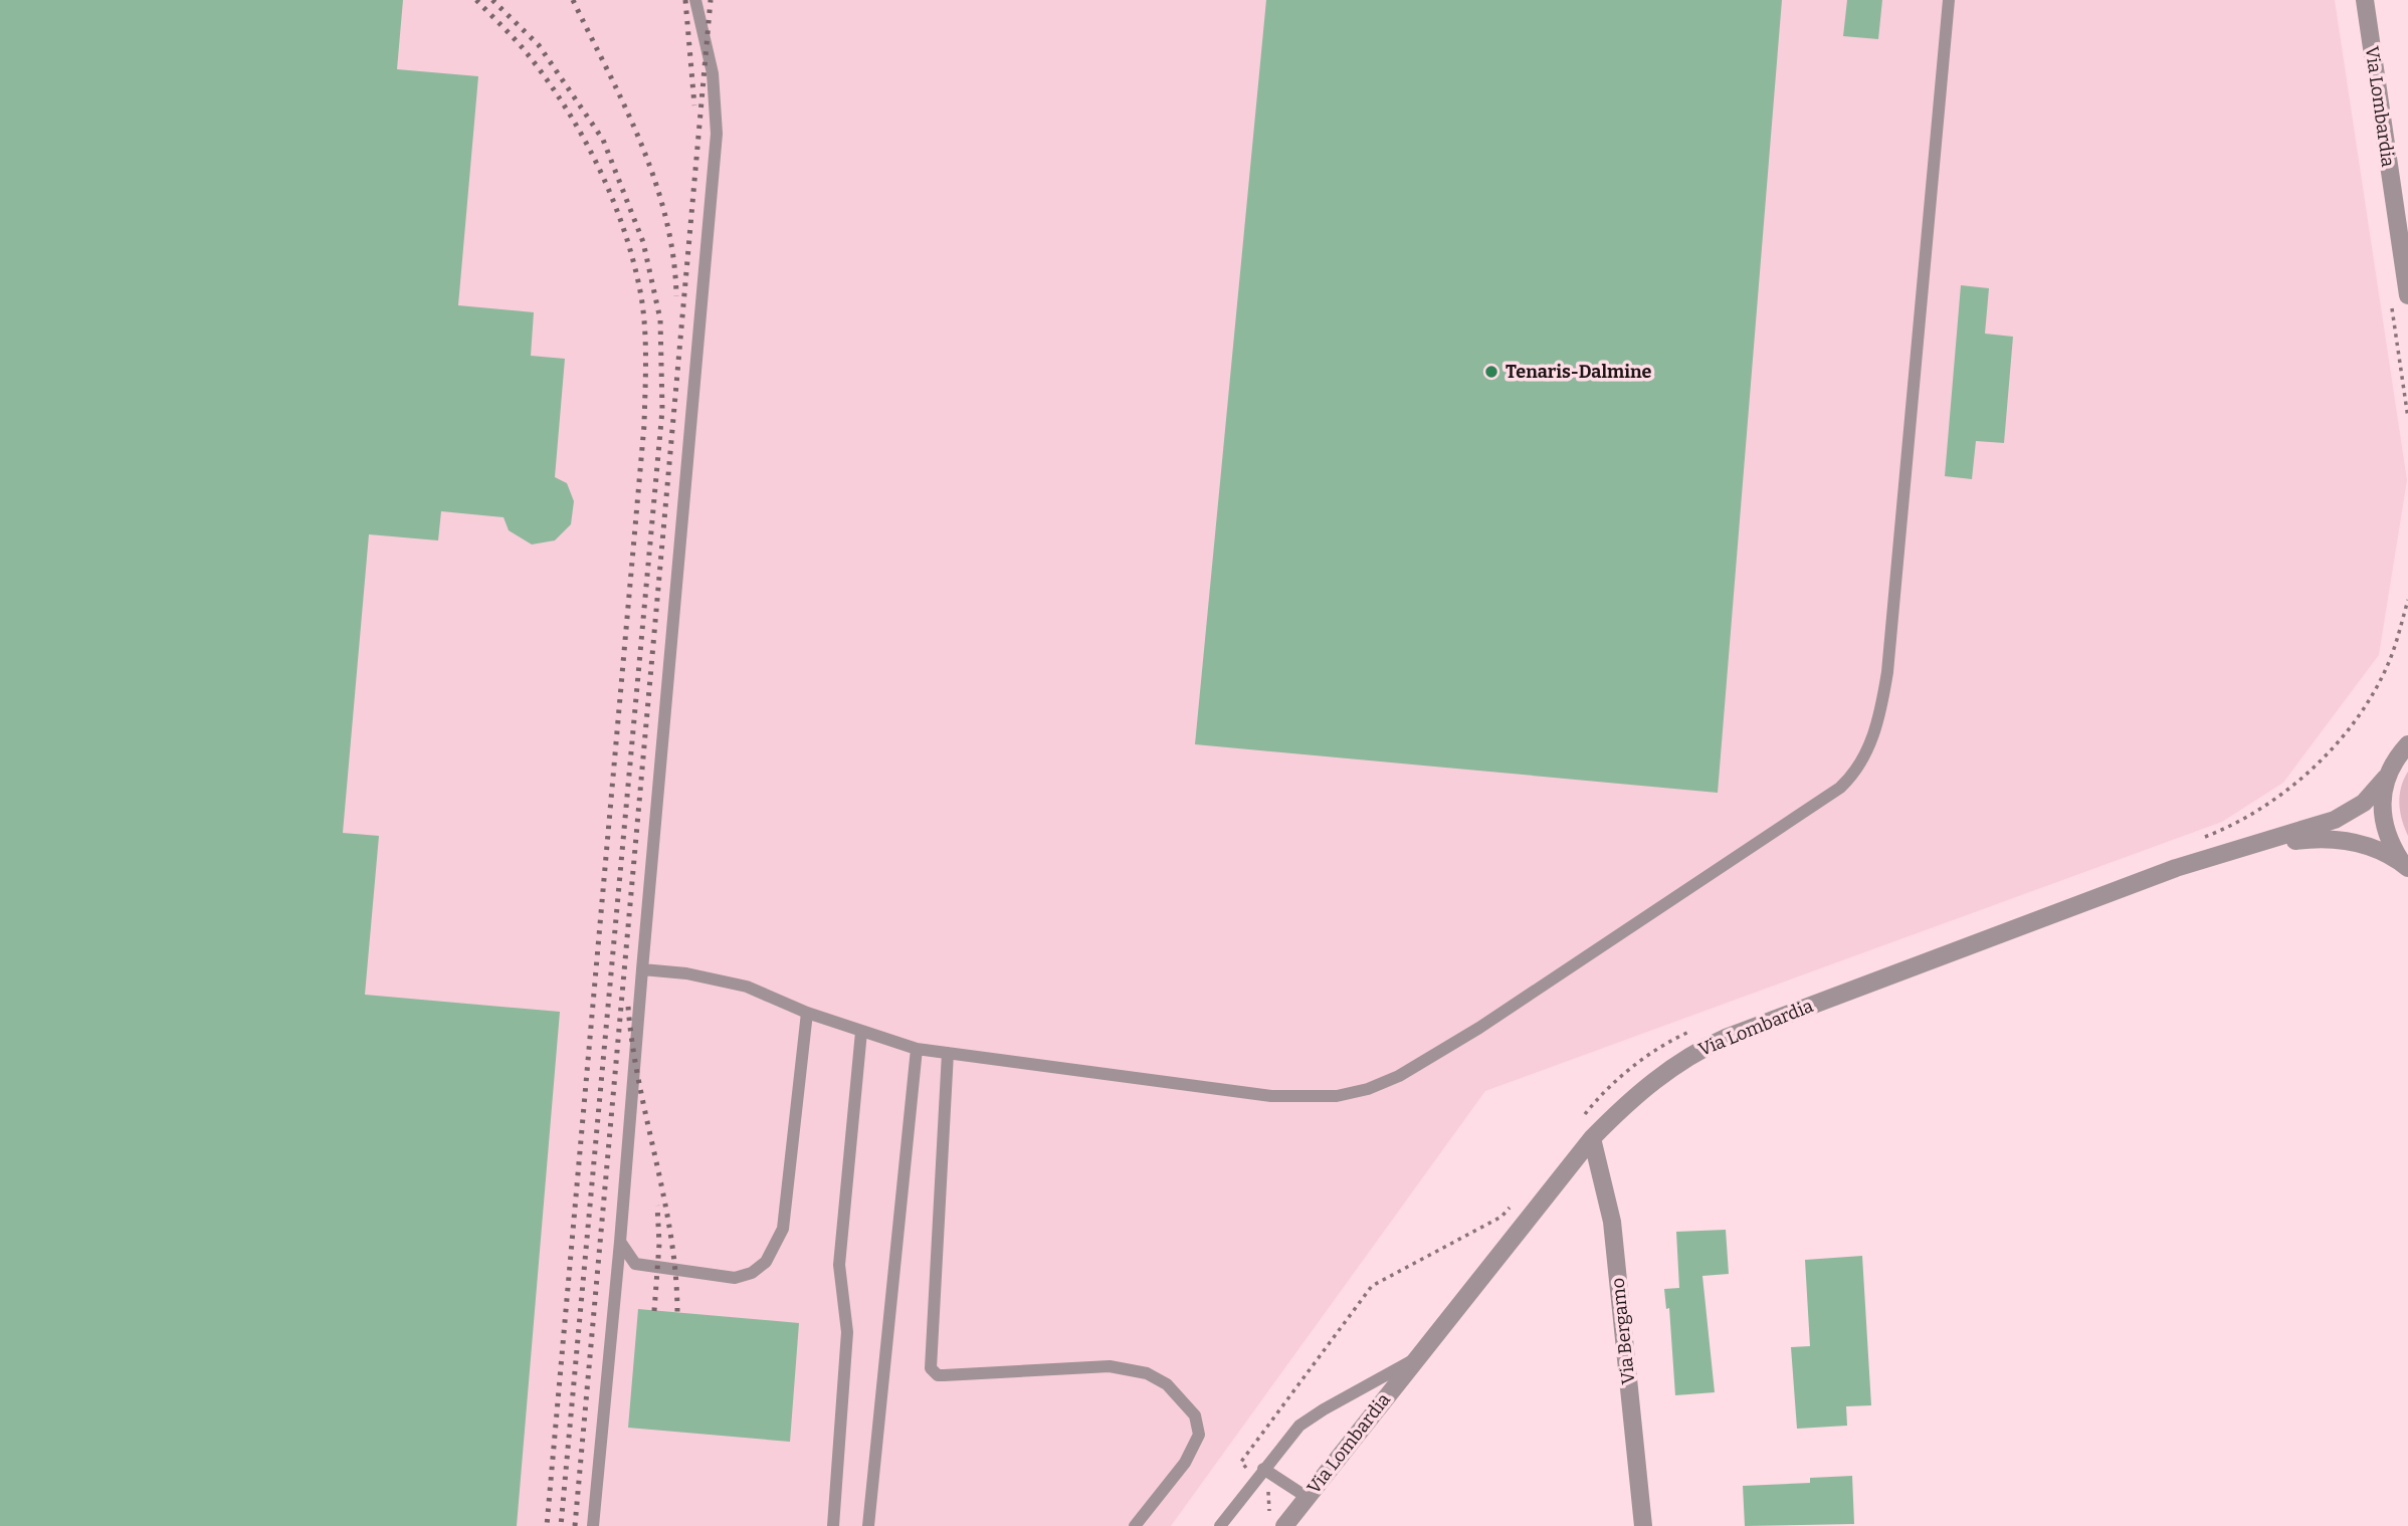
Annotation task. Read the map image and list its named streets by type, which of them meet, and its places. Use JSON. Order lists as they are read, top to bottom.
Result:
{
  "streets": {
    "street": ["Via Lombardia", "Via Bergamo"]
  },
  "crossings": [
    ["Via Lombardia", "Via Bergamo"]
  ],
  "places": ["Tenaris-Dalmine"]
}
